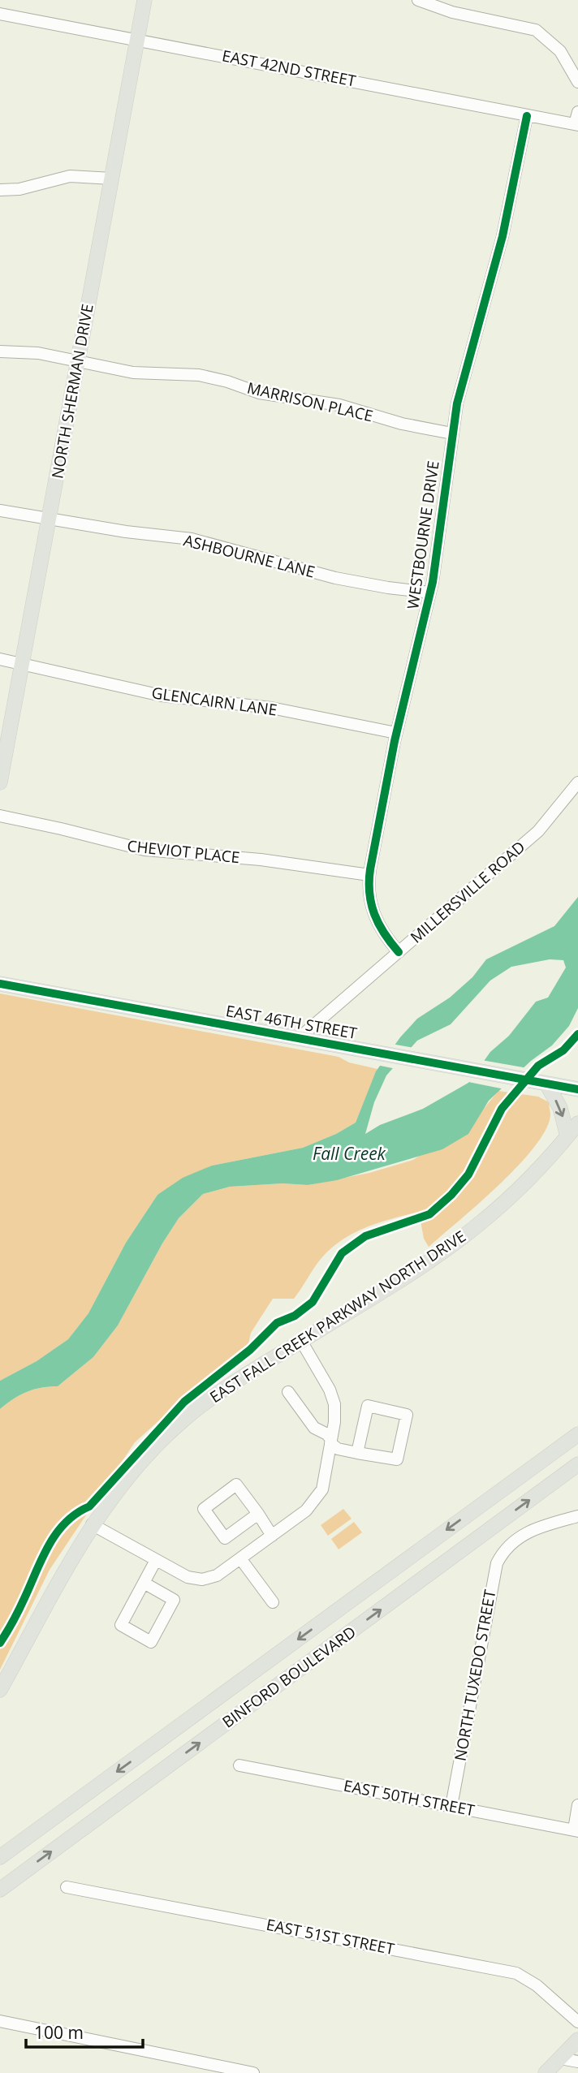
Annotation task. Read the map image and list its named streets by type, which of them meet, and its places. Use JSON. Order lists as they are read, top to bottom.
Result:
{
  "streets": {
    "main road": [
      "NORTH SHERMAN DRIVE",
      "EAST 46TH STREET",
      "EAST FALL CREEK PARKWAY NORTH DRIVE",
      "BINFORD BOULEVARD"
    ],
    "street": [
      "EAST 42ND STREET",
      "MARRISON PLACE",
      "WESTBOURNE DRIVE",
      "ASHBOURNE LANE",
      "GLENCAIRN LANE",
      "CHEVIOT PLACE",
      "MILLERSVILLE ROAD",
      "NORTH TUXEDO STREET",
      "EAST 50TH STREET",
      "EAST 51ST STREET"
    ]
  },
  "crossings": [
    ["EAST 42ND STREET", "NORTH SHERMAN DRIVE"],
    ["EAST 42ND STREET", "WESTBOURNE DRIVE"],
    ["NORTH SHERMAN DRIVE", "MARRISON PLACE"],
    ["NORTH SHERMAN DRIVE", "ASHBOURNE LANE"],
    ["NORTH SHERMAN DRIVE", "GLENCAIRN LANE"],
    ["MARRISON PLACE", "WESTBOURNE DRIVE"],
    ["WESTBOURNE DRIVE", "ASHBOURNE LANE"],
    ["WESTBOURNE DRIVE", "GLENCAIRN LANE"],
    ["WESTBOURNE DRIVE", "CHEVIOT PLACE"],
    ["WESTBOURNE DRIVE", "MILLERSVILLE ROAD"],
    ["MILLERSVILLE ROAD", "EAST 46TH STREET"],
    ["NORTH TUXEDO STREET", "EAST 50TH STREET"]
  ],
  "water": ["Fall Creek"],
  "scale_bar": "100 m"
}
